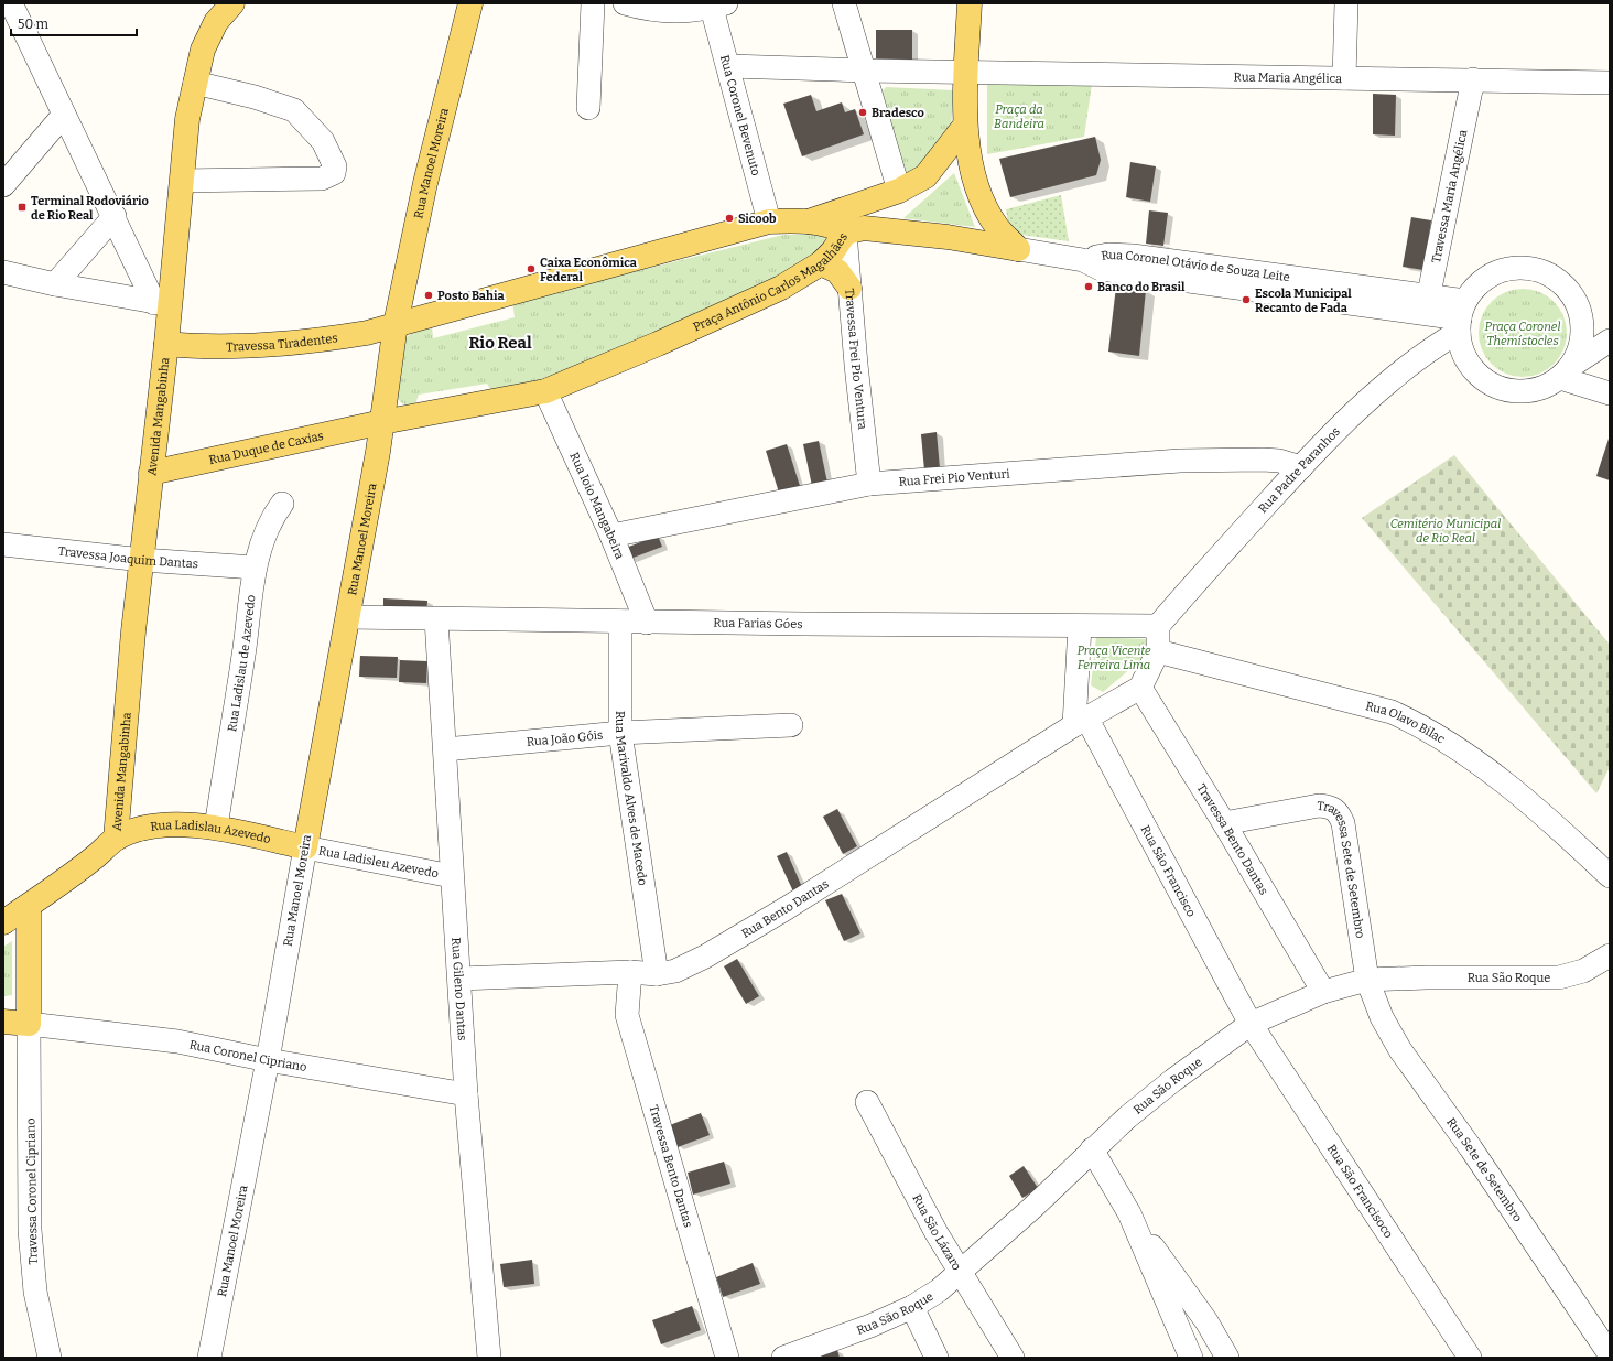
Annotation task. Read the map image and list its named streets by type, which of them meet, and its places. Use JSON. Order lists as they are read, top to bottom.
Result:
{
  "streets": {
    "main road": [
      "Rua Manoel Moreira",
      "Praça Antônio Carlos Magalhães",
      "Travessa Tiradentes",
      "Avenida Mangabinha",
      "Rua Duque de Caxias",
      "Rua Ladislau Azevedo"
    ],
    "street": [
      "Rua Maria Angélica",
      "Rua Coronel Bevenuto",
      "Travessa Maria Angélica",
      "Rua Coronel Otávio de Souza Leite",
      "Travessa Frei Pio Ventura",
      "Rua Padre Paranhos",
      "Rua Frei Pio Venturi",
      "Rua Ioio Mangabeira",
      "Travessa Joaquim Dantas",
      "Rua Farias Góes",
      "Rua Ladislau de Azevedo",
      "Rua Olavo Bilac",
      "Rua João Góis",
      "Rua Marivaldo Alves de Macedo",
      "Travessa Bento Dantas",
      "Rua Ladisleu Azevedo",
      "Rua São Francisco",
      "Travessa Sete de Setembro",
      "Rua Bento Dantas",
      "Rua São Roque",
      "Rua Gileno Dantas",
      "Rua Coronel Cipriano",
      "Rua Sete de Setembro",
      "Rua São Francisoco",
      "Travessa Coronel Cipriano",
      "Rua São Lázaro"
    ]
  },
  "crossings": [
    ["Rua Maria Angélica", "Travessa Maria Angélica"],
    ["Rua Coronel Bevenuto", "Praça Antônio Carlos Magalhães"],
    ["Rua Manoel Moreira", "Praça Antônio Carlos Magalhães"],
    ["Rua Manoel Moreira", "Travessa Tiradentes"],
    ["Rua Manoel Moreira", "Rua Duque de Caxias"],
    ["Rua Manoel Moreira", "Rua Farias Góes"],
    ["Rua Manoel Moreira", "Rua Ladislau Azevedo"],
    ["Rua Manoel Moreira", "Rua Ladisleu Azevedo"],
    ["Rua Manoel Moreira", "Rua Coronel Cipriano"],
    ["Travessa Maria Angélica", "Rua Coronel Otávio de Souza Leite"],
    ["Rua Coronel Otávio de Souza Leite", "Rua Padre Paranhos"],
    ["Praça Antônio Carlos Magalhães", "Travessa Tiradentes"],
    ["Praça Antônio Carlos Magalhães", "Travessa Frei Pio Ventura"],
    ["Praça Antônio Carlos Magalhães", "Rua Duque de Caxias"],
    ["Praça Antônio Carlos Magalhães", "Rua Ioio Mangabeira"],
    ["Travessa Tiradentes", "Avenida Mangabinha"],
    ["Travessa Frei Pio Ventura", "Rua Frei Pio Venturi"],
    ["Avenida Mangabinha", "Rua Duque de Caxias"],
    ["Avenida Mangabinha", "Travessa Joaquim Dantas"],
    ["Avenida Mangabinha", "Rua Ladislau Azevedo"],
    ["Rua Padre Paranhos", "Rua Frei Pio Venturi"],
    ["Rua Frei Pio Venturi", "Rua Ioio Mangabeira"],
    ["Rua Ioio Mangabeira", "Rua Farias Góes"],
    ["Travessa Joaquim Dantas", "Rua Ladislau de Azevedo"],
    ["Rua Farias Góes", "Rua Marivaldo Alves de Macedo"],
    ["Rua Farias Góes", "Rua Gileno Dantas"],
    ["Rua Ladislau de Azevedo", "Rua Ladislau Azevedo"],
    ["Rua João Góis", "Rua Marivaldo Alves de Macedo"],
    ["Rua João Góis", "Rua Gileno Dantas"],
    ["Rua Marivaldo Alves de Macedo", "Rua Bento Dantas"],
    ["Rua Ladislau Azevedo", "Rua Ladisleu Azevedo"],
    ["Travessa Bento Dantas", "Travessa Sete de Setembro"],
    ["Travessa Bento Dantas", "Rua Bento Dantas"],
    ["Travessa Bento Dantas", "Rua São Roque"],
    ["Rua Ladisleu Azevedo", "Rua Gileno Dantas"],
    ["Rua São Francisco", "Rua Bento Dantas"],
    ["Rua São Francisco", "Rua São Roque"],
    ["Rua São Francisco", "Rua São Francisoco"],
    ["Travessa Sete de Setembro", "Rua São Roque"],
    ["Travessa Sete de Setembro", "Rua Sete de Setembro"],
    ["Rua Bento Dantas", "Rua Gileno Dantas"],
    ["Rua São Roque", "Rua Sete de Setembro"],
    ["Rua São Roque", "Rua São Francisoco"],
    ["Rua São Roque", "Rua São Lázaro"],
    ["Rua Gileno Dantas", "Rua Coronel Cipriano"],
    ["Rua Coronel Cipriano", "Travessa Coronel Cipriano"]
  ],
  "districts": ["Rio Real"],
  "parks": [
    "Praça da Bandeira",
    "Praça Coronel Themístocles",
    "Cemitério Municipal de Rio Real",
    "Praça Vicente Ferreira Lima"
  ],
  "places": {
    "other": [
      "Bradesco",
      "Sicoob",
      "Caixa Econômica Federal",
      "Banco do Brasil",
      "Posto Bahia",
      "Escola Municipal Recanto de Fada"
    ],
    "transit": ["Terminal Rodoviário de Rio Real"]
  },
  "scale_bar": "50 m"
}
